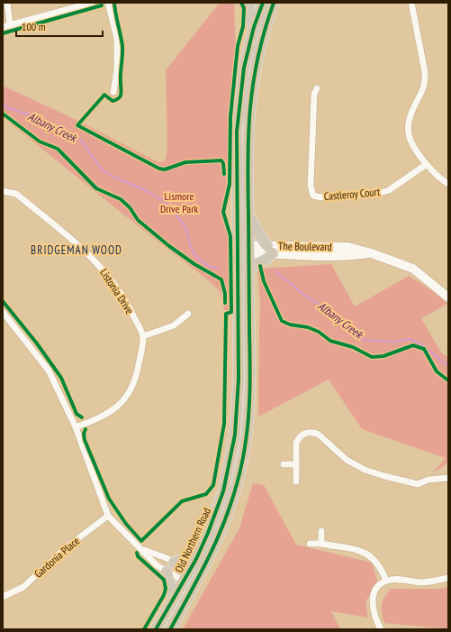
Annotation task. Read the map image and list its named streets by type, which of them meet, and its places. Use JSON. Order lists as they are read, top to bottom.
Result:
{
  "streets": {
    "highway": ["Old Northern Road"],
    "street": [
      "Castleroy Court",
      "The Boulevard",
      "Listonia Drive",
      "Gardonia Place"
    ]
  },
  "crossings": [
    ["The Boulevard", "Old Northern Road"]
  ],
  "districts": ["BRIDGEMAN WOOD"],
  "water": ["Albany Creek"],
  "parks": ["Lismore Drive Park"],
  "scale_bar": "100 m"
}
